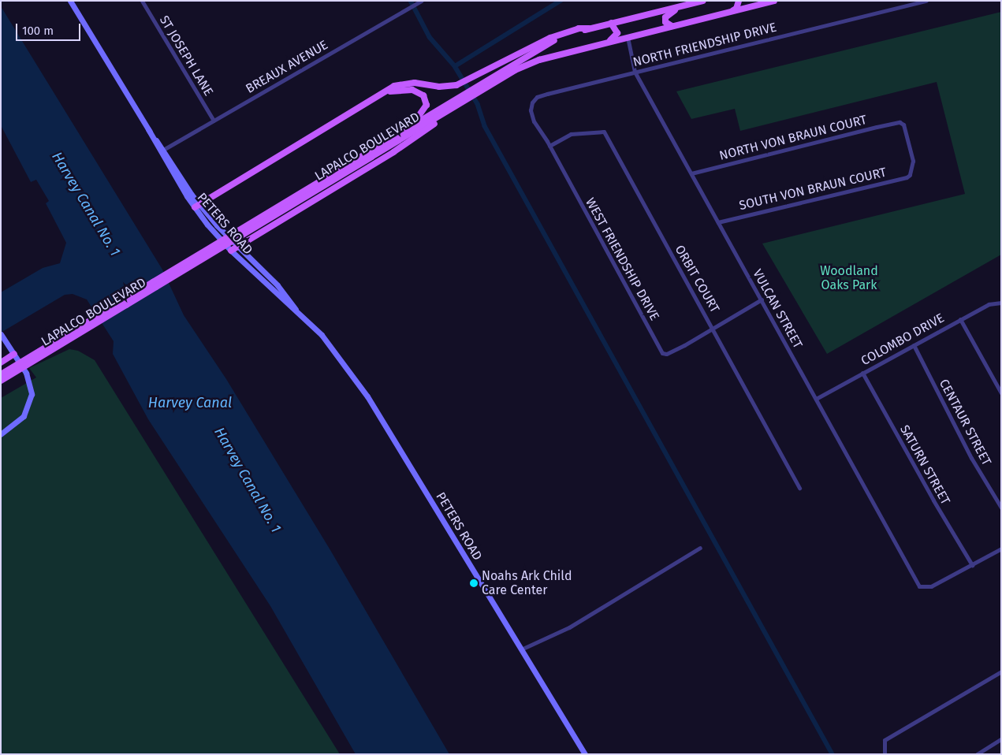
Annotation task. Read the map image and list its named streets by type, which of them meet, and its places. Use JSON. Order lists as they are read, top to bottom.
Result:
{
  "streets": {
    "main road": ["LAPALCO BOULEVARD", "PETERS ROAD"],
    "street": [
      "NORTH FRIENDSHIP DRIVE",
      "ST JOSEPH LANE",
      "BREAUX AVENUE",
      "NORTH VON BRAUN COURT",
      "SOUTH VON BRAUN COURT",
      "WEST FRIENDSHIP DRIVE",
      "ORBIT COURT",
      "VULCAN STREET",
      "COLOMBO DRIVE",
      "CENTAUR STREET",
      "SATURN STREET"
    ]
  },
  "crossings": [
    ["NORTH FRIENDSHIP DRIVE", "WEST FRIENDSHIP DRIVE"],
    ["NORTH FRIENDSHIP DRIVE", "VULCAN STREET"],
    ["ST JOSEPH LANE", "BREAUX AVENUE"],
    ["BREAUX AVENUE", "PETERS ROAD"],
    ["NORTH VON BRAUN COURT", "SOUTH VON BRAUN COURT"],
    ["NORTH VON BRAUN COURT", "VULCAN STREET"],
    ["LAPALCO BOULEVARD", "VULCAN STREET"],
    ["SOUTH VON BRAUN COURT", "VULCAN STREET"],
    ["WEST FRIENDSHIP DRIVE", "ORBIT COURT"],
    ["VULCAN STREET", "COLOMBO DRIVE"],
    ["VULCAN STREET", "SATURN STREET"],
    ["COLOMBO DRIVE", "CENTAUR STREET"],
    ["COLOMBO DRIVE", "SATURN STREET"]
  ],
  "water": ["Harvey Canal No. 1", "Harvey Canal"],
  "parks": ["Woodland Oaks Park"],
  "places": ["Noahs Ark Child Care Center"],
  "scale_bar": "100 m"
}
